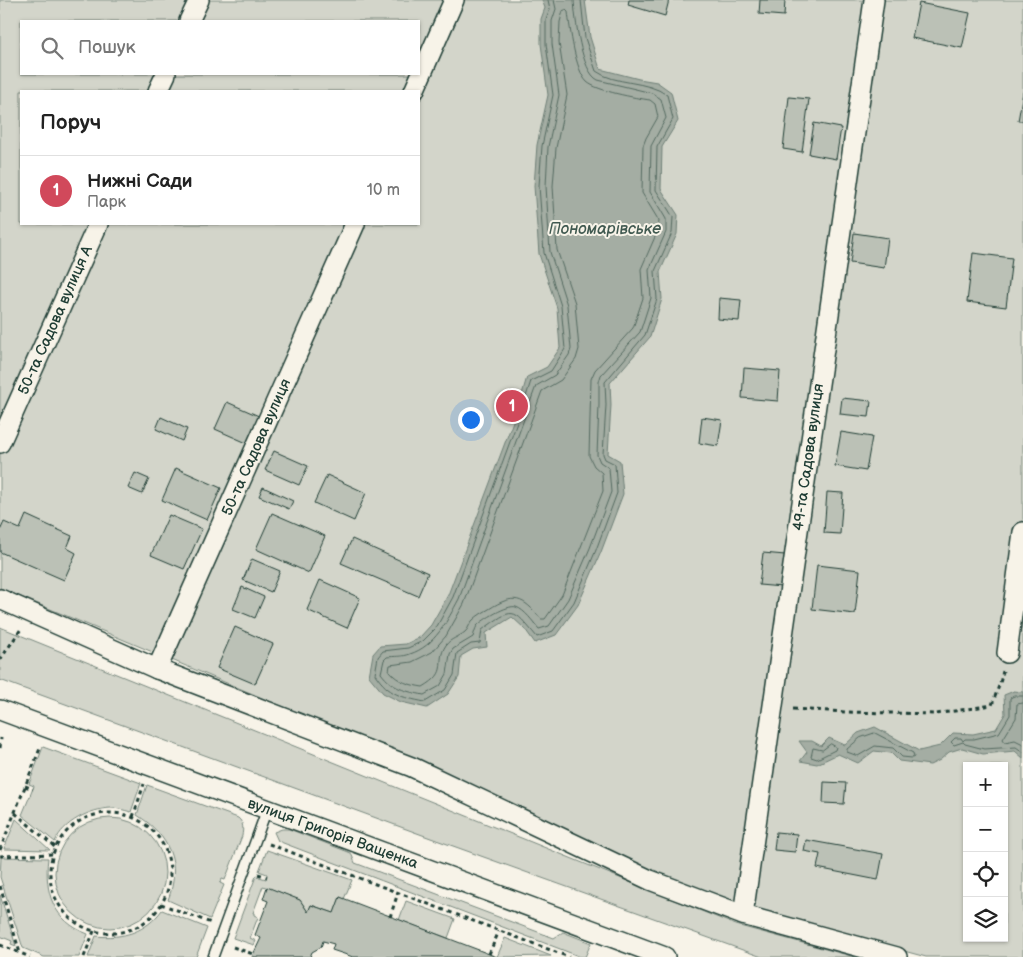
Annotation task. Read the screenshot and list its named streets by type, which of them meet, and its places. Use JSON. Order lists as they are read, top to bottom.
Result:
{
  "streets": {
    "street": [
      "50-та Садова вулиця А",
      "50-та Садова вулиця",
      "49-та Садова вулиця",
      "вулиця Григорія Ващенка"
    ]
  },
  "water": ["Пономарівське"],
  "page": {
    "search": "Пошук",
    "heading": "Поруч",
    "list": [
      {
        "mark": "1",
        "name": "Нижні Сади",
        "note": "Парк",
        "value": "10 m"
      }
    ],
    "pins": "1",
    "map_buttons": ["+", "−"]
  }
}
